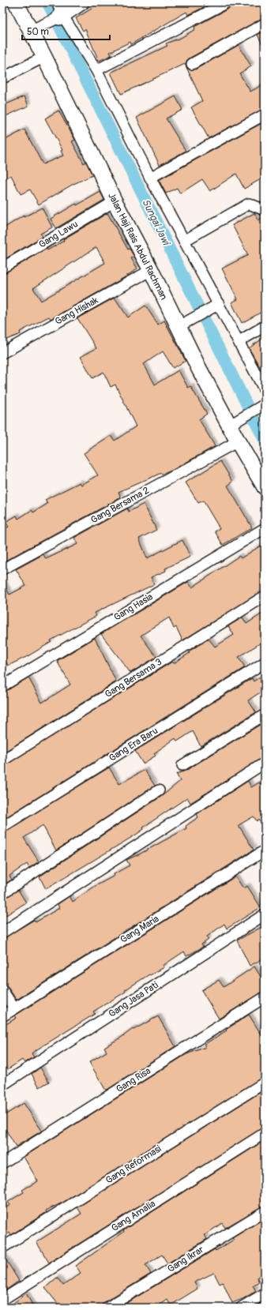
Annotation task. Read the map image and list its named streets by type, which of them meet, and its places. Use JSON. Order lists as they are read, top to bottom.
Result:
{
  "streets": {
    "street": [
      "Gang Lawu",
      "Jalan Haji Rais Abdul Rachman",
      "Gang Hishak",
      "Gang Bersama 2",
      "Gang Hasia",
      "Gang Bersama 3",
      "Gang Era Baru",
      "Gang Maria",
      "Gang Jasa Pati",
      "Gang Risa",
      "Gang Reformasi",
      "Gang Amalia",
      "Gang Ikrar"
    ]
  },
  "crossings": [
    ["Gang Lawu", "Jalan Haji Rais Abdul Rachman"],
    ["Jalan Haji Rais Abdul Rachman", "Gang Hishak"],
    ["Jalan Haji Rais Abdul Rachman", "Gang Bersama 2"]
  ],
  "water": ["Sungai Jawi"],
  "scale_bar": "50 m"
}
